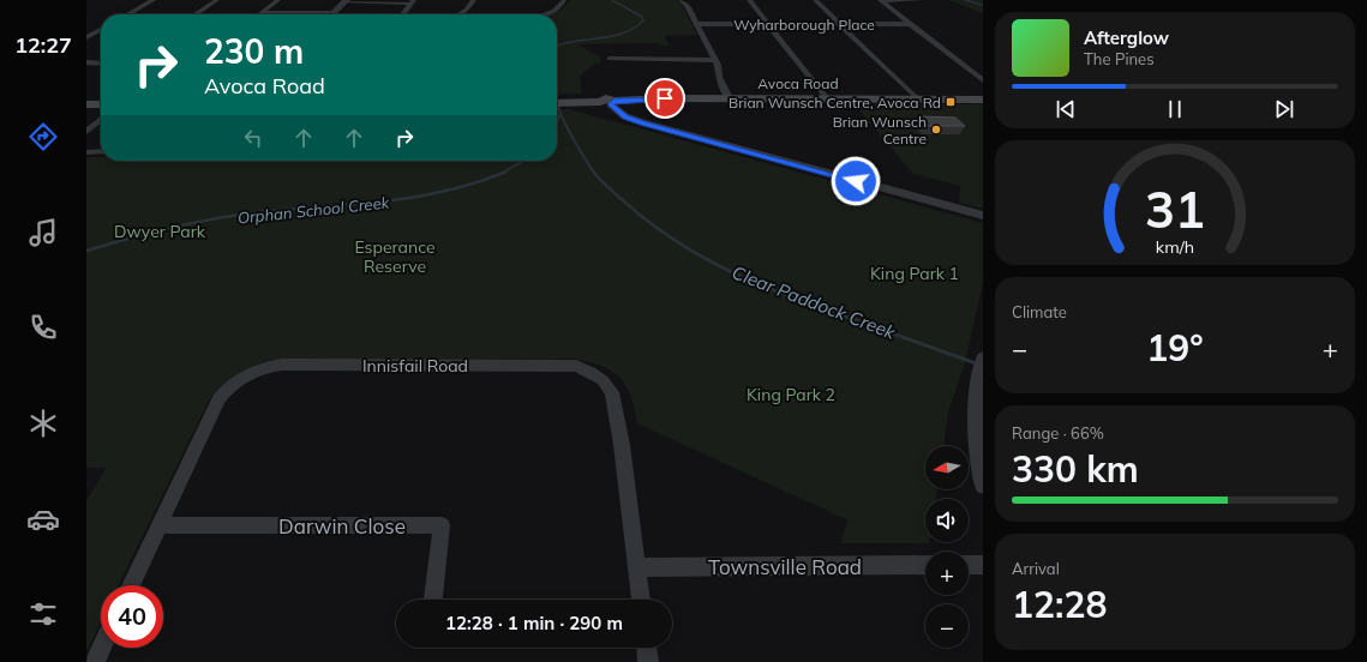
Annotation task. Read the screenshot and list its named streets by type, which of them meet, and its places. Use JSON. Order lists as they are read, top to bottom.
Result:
{
  "streets": {
    "main road": ["Avoca Road"],
    "street": [
      "Wyharborough Place",
      "Innisfail Road",
      "Darwin Close",
      "Townsville Road"
    ]
  },
  "crossings": [
    ["Innisfail Road", "Darwin Close"],
    ["Innisfail Road", "Townsville Road"]
  ],
  "water": ["Orphan School Creek", "Clear Paddock Creek"],
  "parks": [
    "Dwyer Park",
    "Esperance Reserve",
    "King Park 1",
    "King Park 2"
  ],
  "places": {
    "transit": ["Brian Wunsch Centre, Avoca Rd"],
    "other": ["Brian Wunsch Centre"]
  },
  "north": "left",
  "page": {
    "tabs": "12:27",
    "turn": ["230 m", "Avoca Road"],
    "song": ["Afterglow", "The Pines"],
    "tile": [
      "Climate",
      ["Range · 66%", "330 km"],
      ["Arrival", "12:28"]
    ],
    "heat": ["−", "19°", "+"],
    "map_buttons": ["+", "−"],
    "limit": "40",
    "trip": "12:28 · 1 min · 290 m",
    "gauge": ["31", "km/h"]
  }
}
